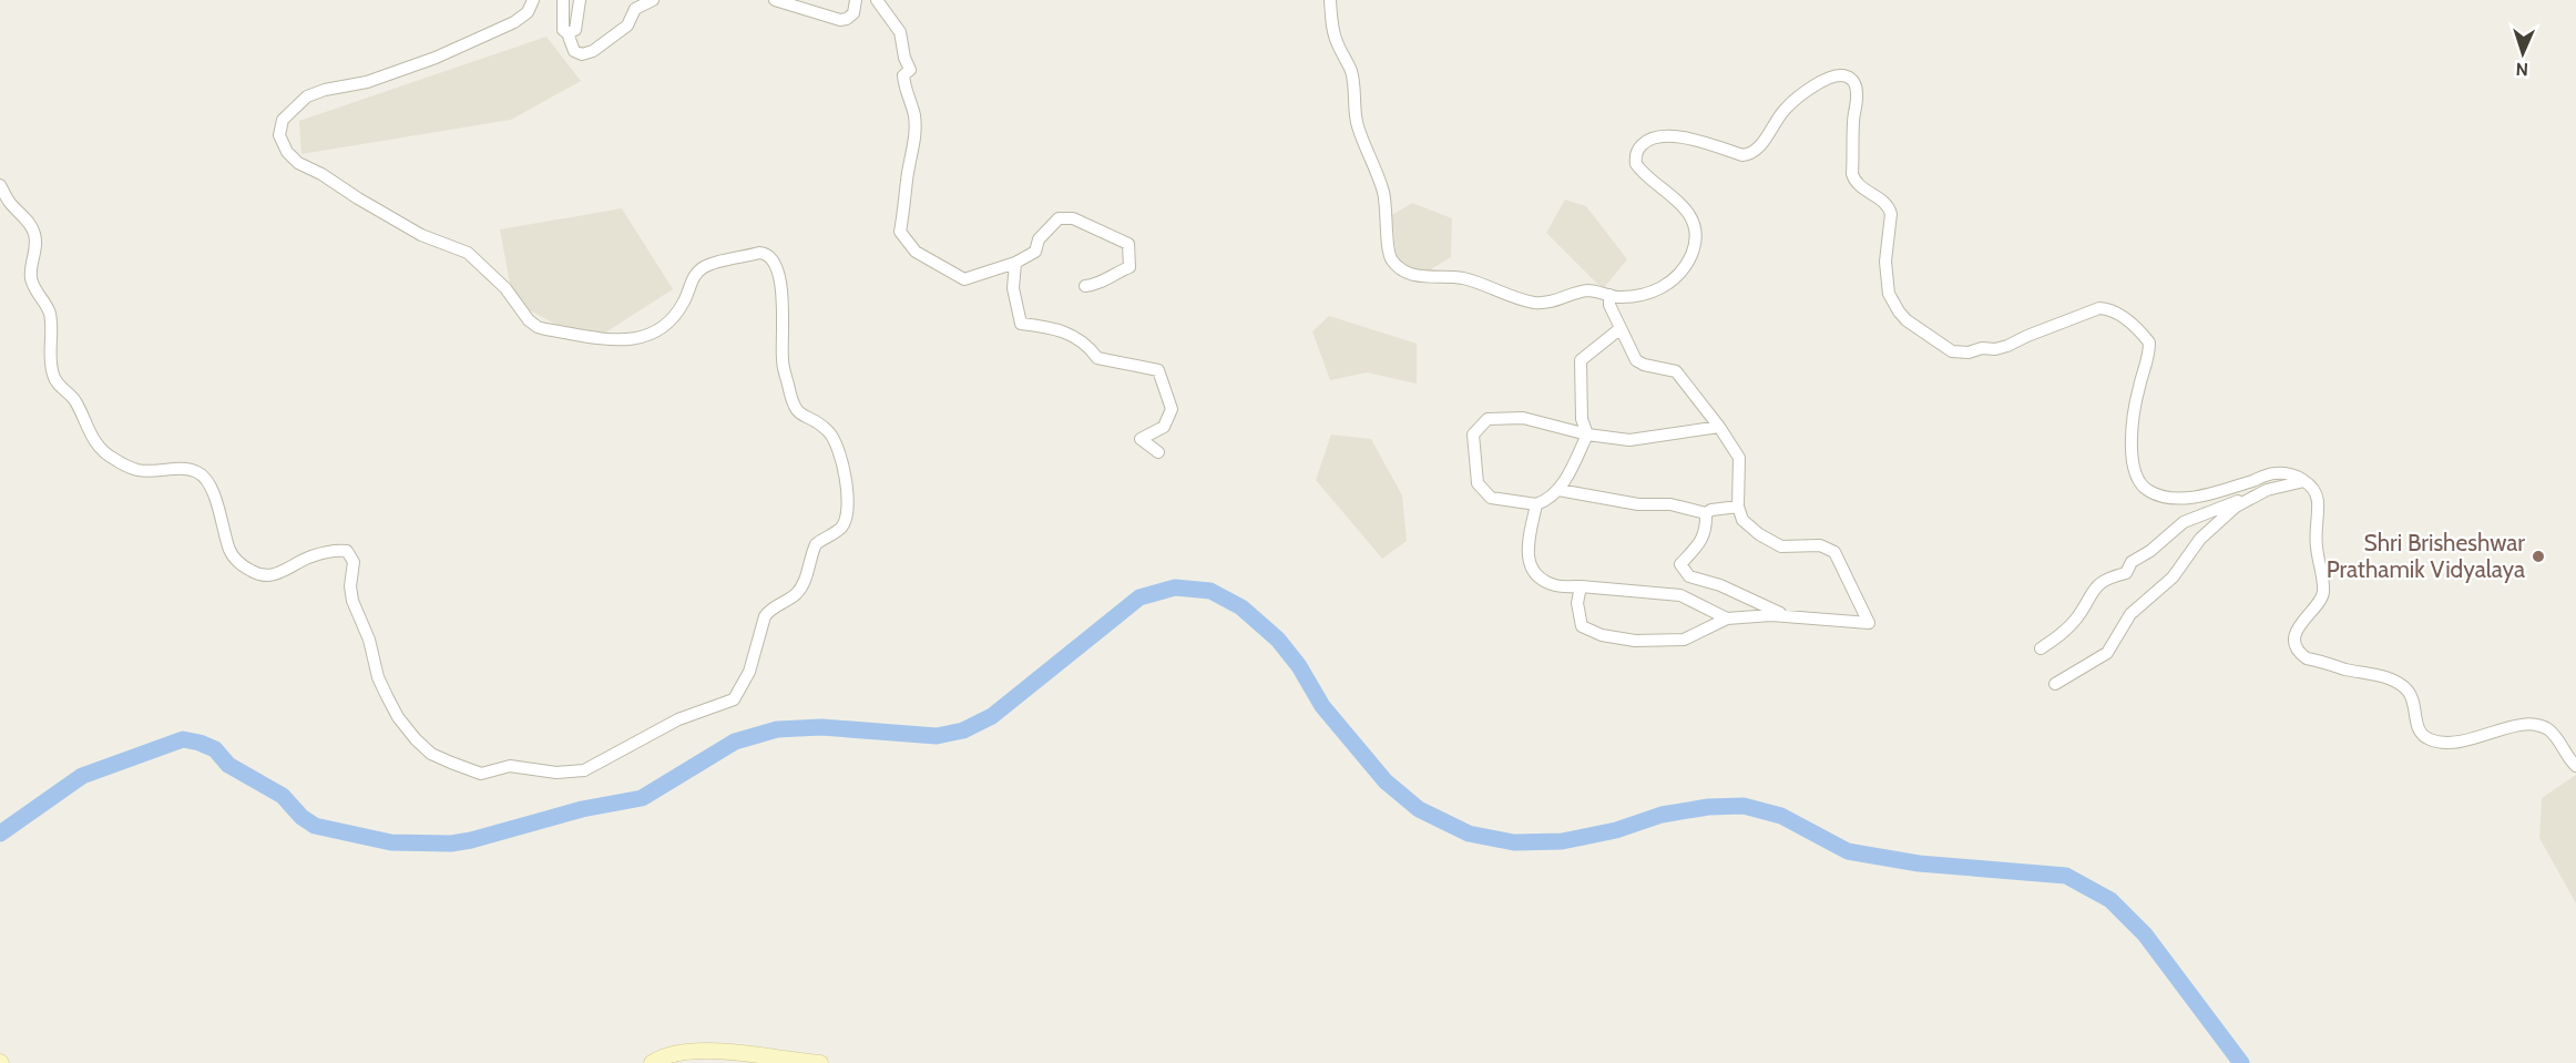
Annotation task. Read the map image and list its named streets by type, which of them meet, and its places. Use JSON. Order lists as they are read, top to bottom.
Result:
{
  "places": ["Shri Brisheshwar Prathamik Vidyalaya"],
  "north": "bottom"
}
